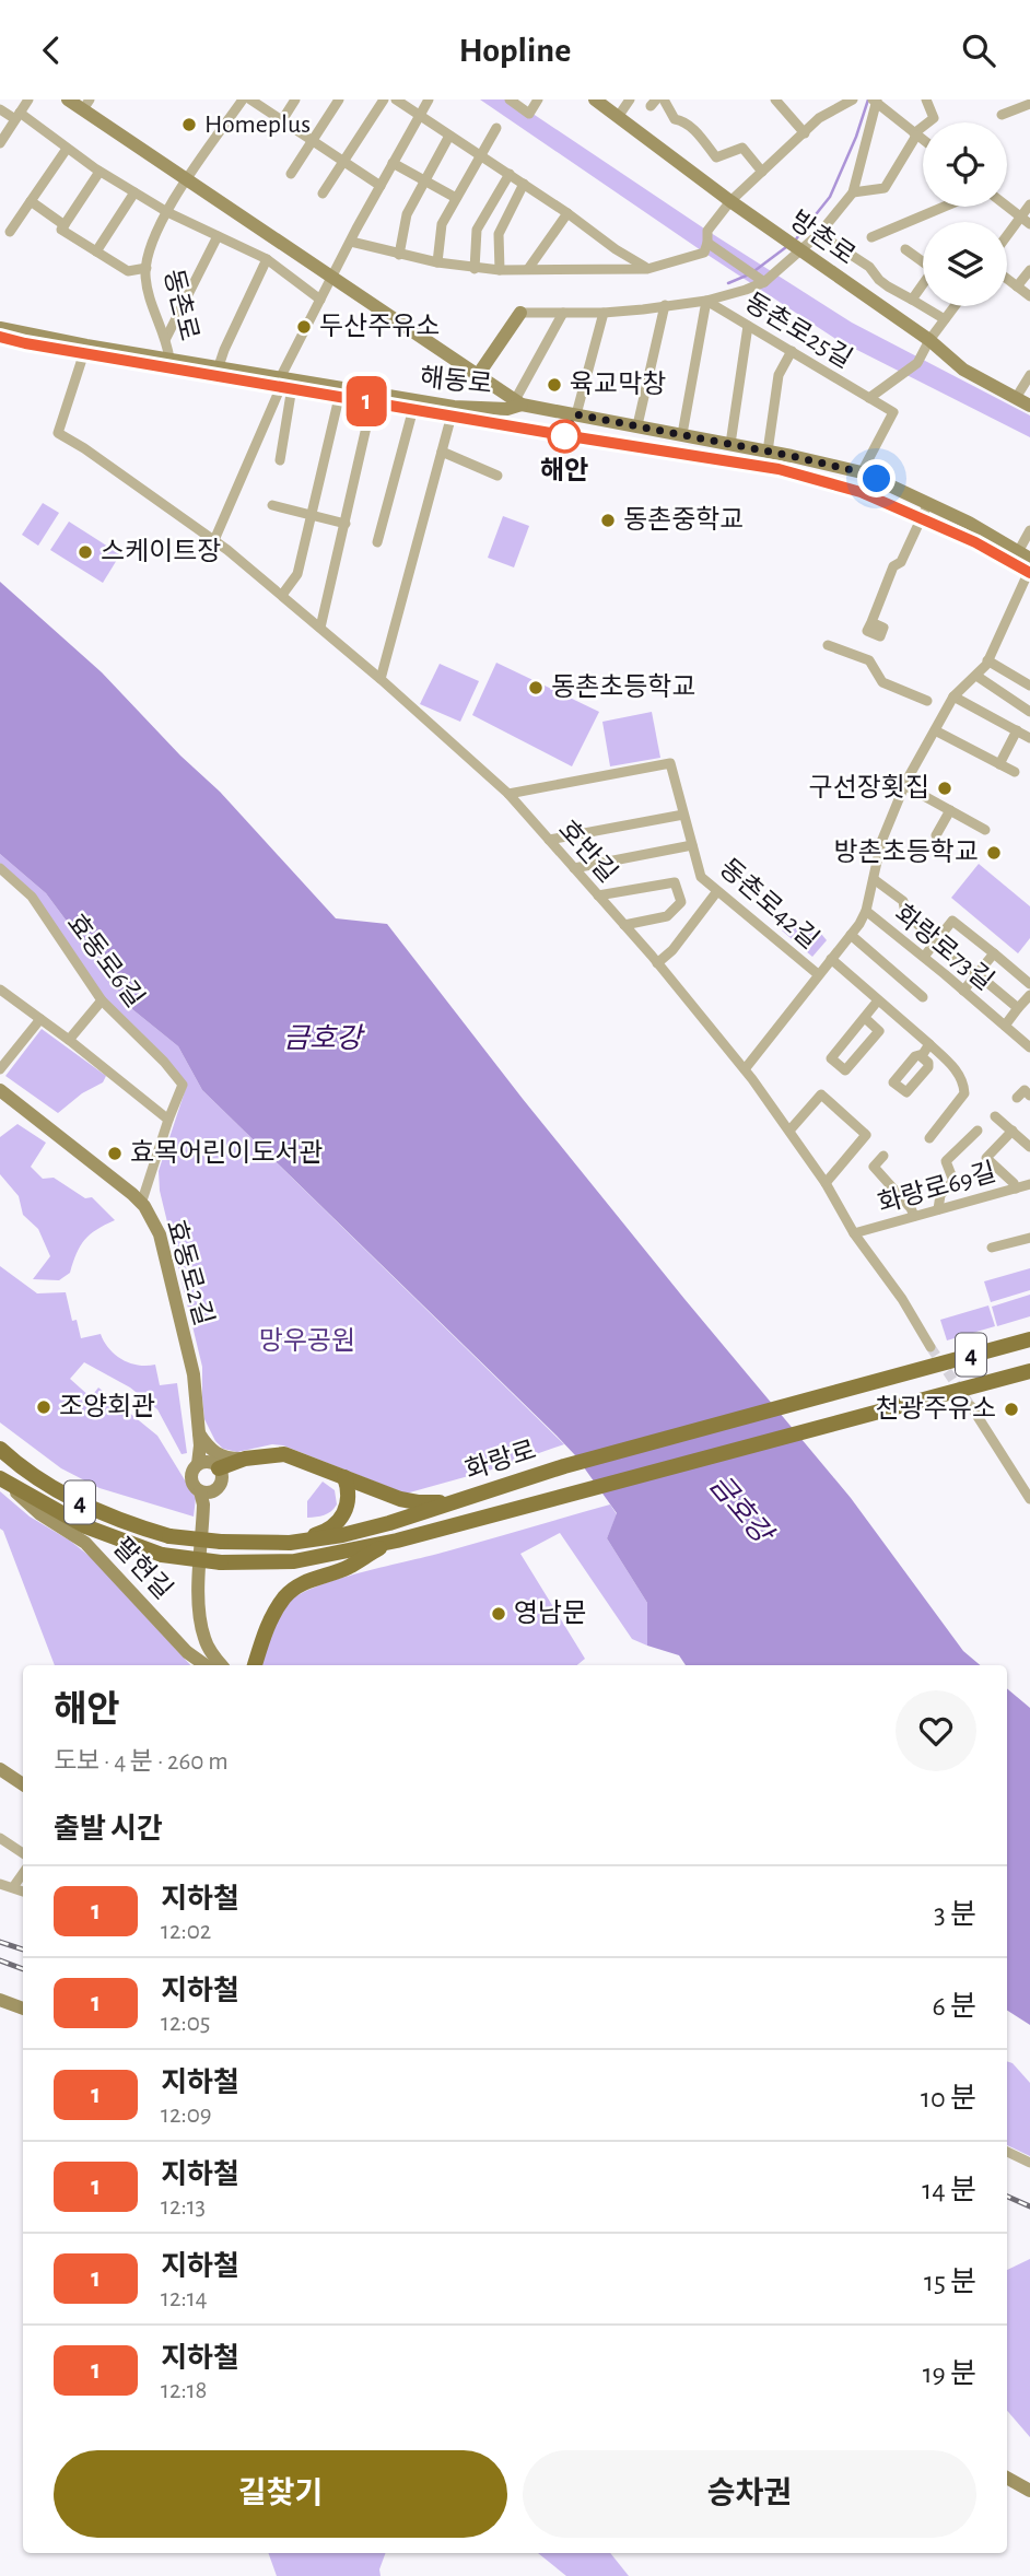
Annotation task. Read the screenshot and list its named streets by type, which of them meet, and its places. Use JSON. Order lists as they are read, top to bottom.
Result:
{
  "streets": {
    "main road": ["4", "화랑로"],
    "street": [
      "방촌로",
      "동촌로",
      "동촌로25길",
      "해동로",
      "호반길",
      "동촌로42길",
      "화랑로73길",
      "효동로6길",
      "화랑로69길",
      "효동로2길",
      "팔현길"
    ]
  },
  "crossings": [
    ["방촌로", "동촌로25길"],
    ["동촌로", "해동로"],
    ["해동로", "호반길"],
    ["호반길", "동촌로42길"],
    ["호반길", "화랑로69길"],
    ["동촌로42길", "화랑로73길"],
    ["효동로6길", "효동로2길"],
    ["화랑로", "팔현길"]
  ],
  "water": ["금호강"],
  "parks": ["망우공원"],
  "places": [
    "Homeplus",
    "두산주유소",
    "육교막창",
    "해안",
    "동촌중학교",
    "스케이트장",
    "동촌초등학교",
    "구선장횟집",
    "방촌초등학교",
    "효목어린이도서관",
    "조양회관",
    "천광주유소",
    "영남문"
  ],
  "lines": ["metro line 1"],
  "page": {
    "header": "Hopline",
    "on_map": "1",
    "heading": [
      ["해안", "도보 · 4 분 · 260 m"],
      "출발 시간"
    ],
    "list": [
      {
        "mark": "1",
        "name": "지하철",
        "note": "12:02",
        "value": "3 분"
      },
      {
        "mark": "1",
        "name": "지하철",
        "note": "12:05",
        "value": "6 분"
      },
      {
        "mark": "1",
        "name": "지하철",
        "note": "12:09",
        "value": "10 분"
      },
      {
        "mark": "1",
        "name": "지하철",
        "note": "12:13",
        "value": "14 분"
      },
      {
        "mark": "1",
        "name": "지하철",
        "note": "12:14",
        "value": "15 분"
      },
      {
        "mark": "1",
        "name": "지하철",
        "note": "12:18",
        "value": "19 분"
      }
    ],
    "buttons": ["길찾기", "승차권"]
  }
}
